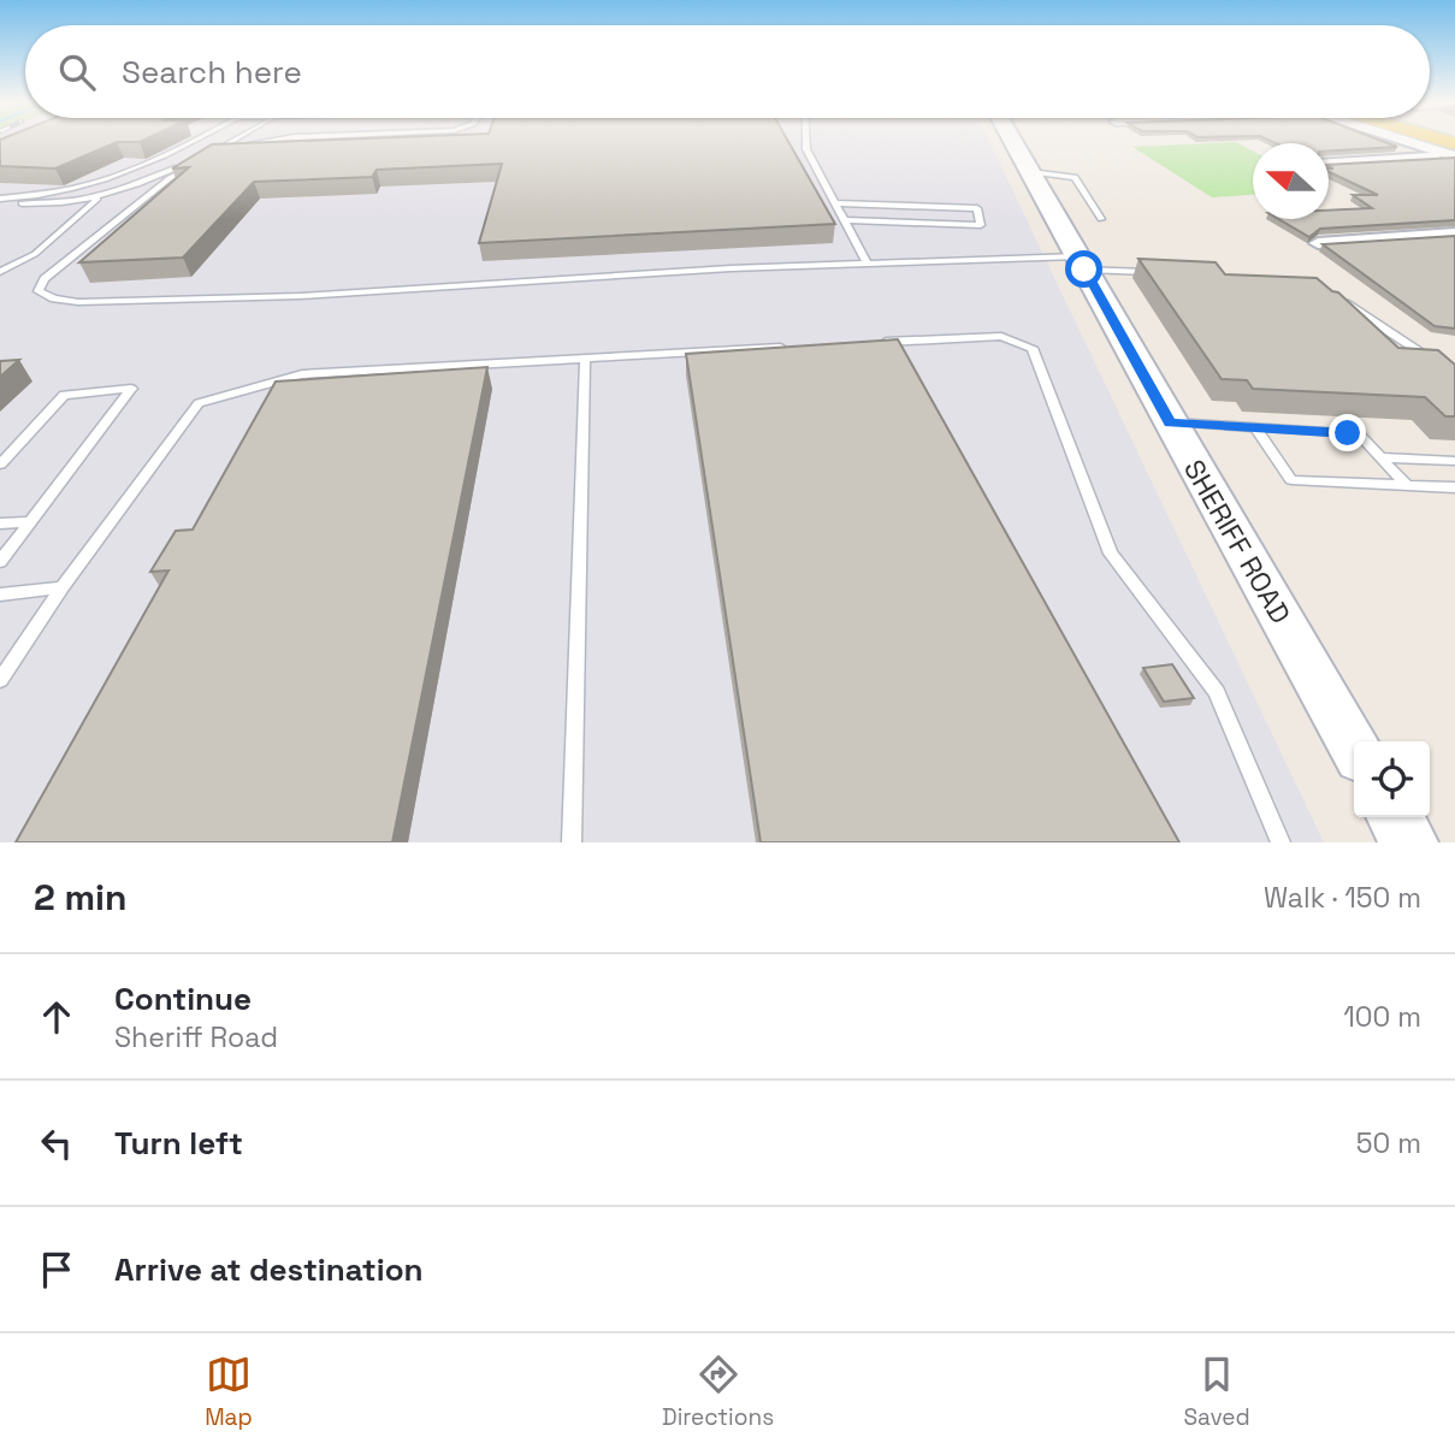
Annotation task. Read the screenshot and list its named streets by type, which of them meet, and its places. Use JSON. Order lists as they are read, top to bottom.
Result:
{
  "streets": {
    "main road": ["SHERIFF ROAD"]
  },
  "north": "left",
  "page": {
    "search": "Search here",
    "heading": ["2 min", "Walk · 150 m"],
    "list": [
      ["Continue", "Sheriff Road", "100 m"],
      ["Turn left", "50 m"],
      "Arrive at destination"
    ],
    "nav": ["Map", "Directions", "Saved"]
  }
}
